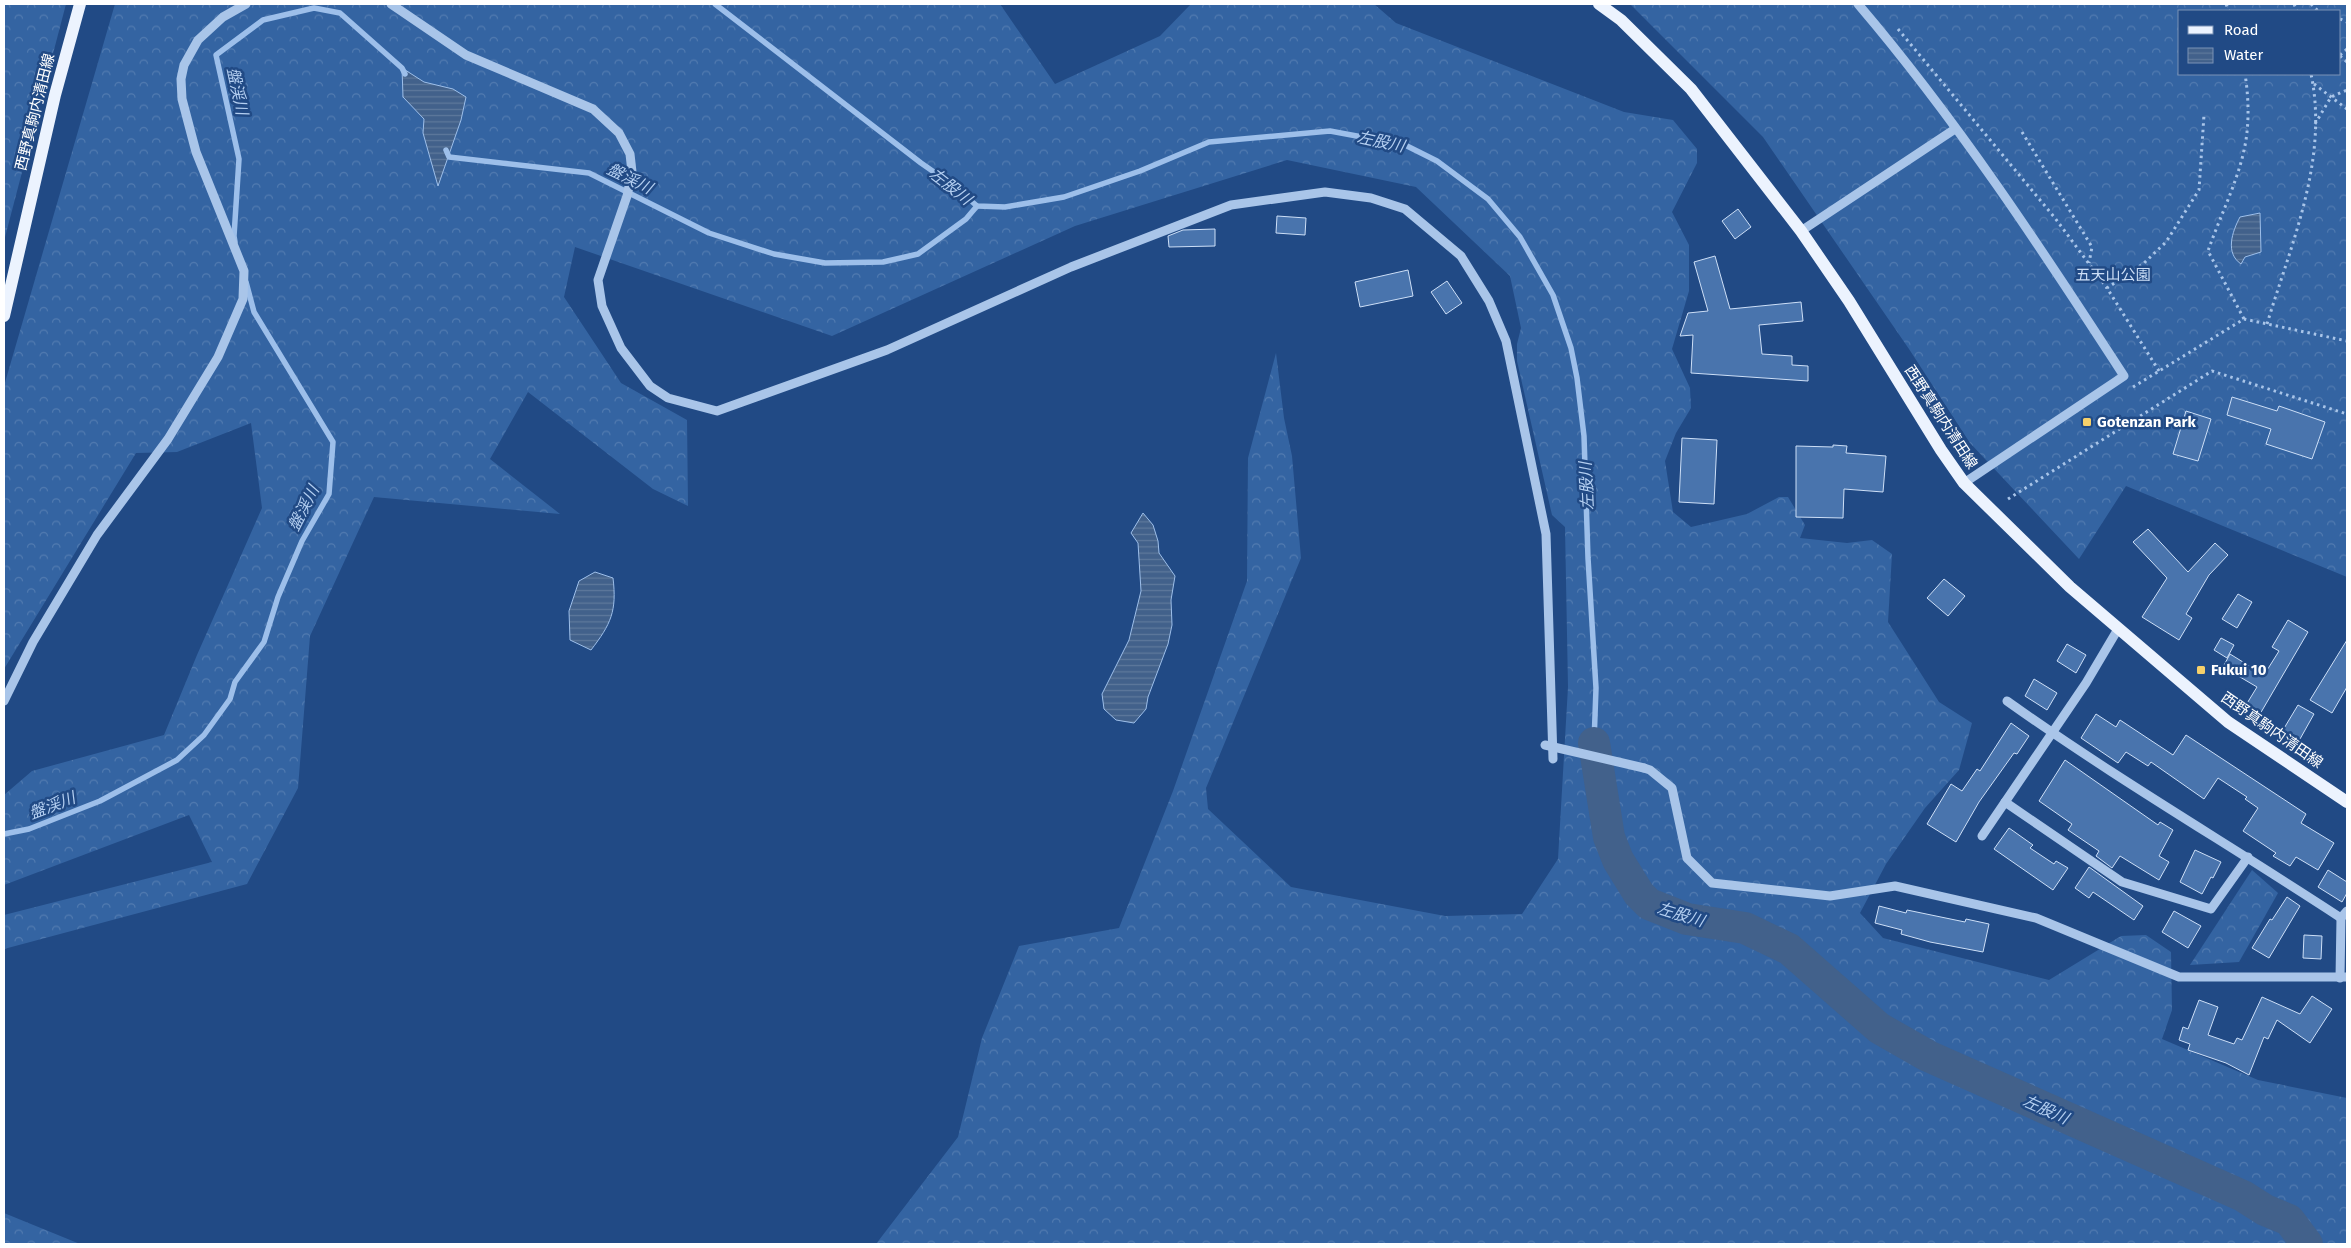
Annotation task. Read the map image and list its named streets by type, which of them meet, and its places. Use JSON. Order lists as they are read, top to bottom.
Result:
{
  "streets": {
    "main road": ["西野真駒内清田線"]
  },
  "water": ["盤渓川", "左股川"],
  "parks": ["五天山公園"],
  "places": {
    "transit": ["Gotenzan Park", "Fukui 10"]
  },
  "legend": ["Road", "Water"]
}
